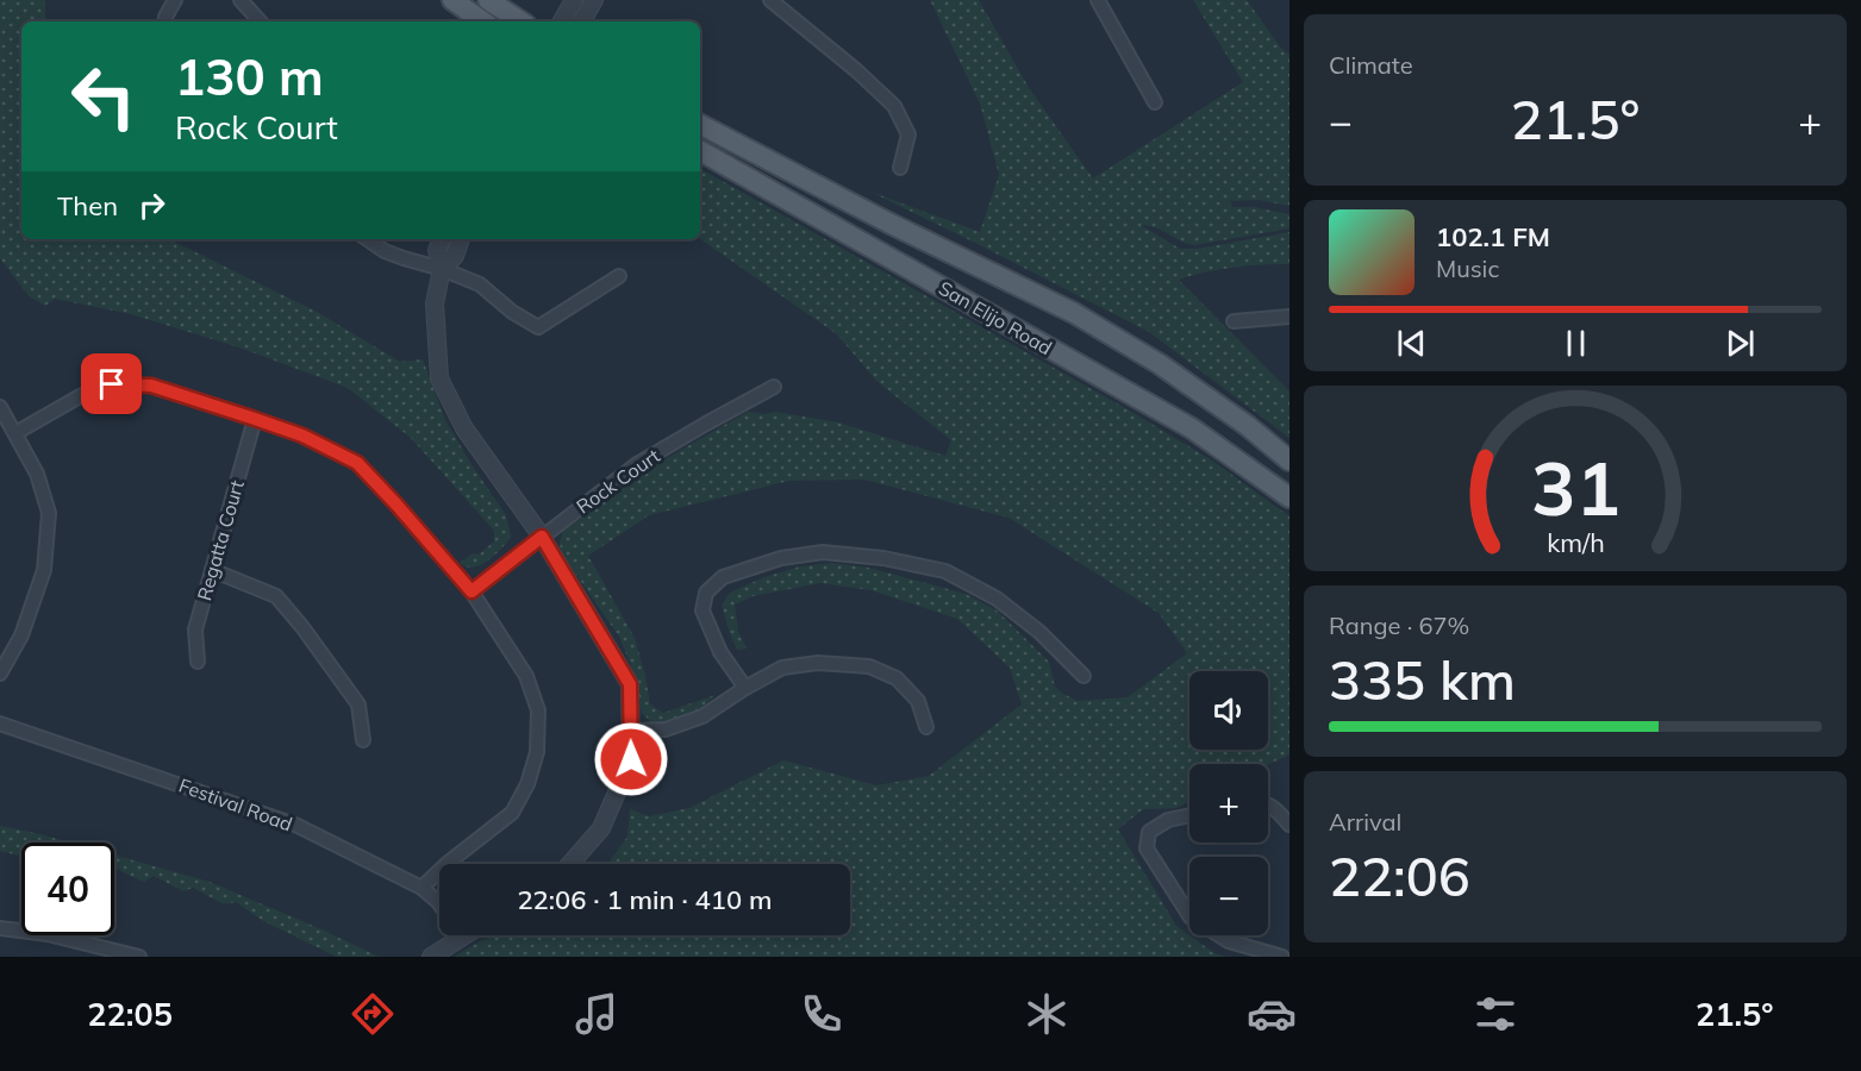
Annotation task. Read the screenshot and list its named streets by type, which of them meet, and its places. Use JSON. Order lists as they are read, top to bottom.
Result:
{
  "streets": {
    "main road": ["San Elijo Road"],
    "street": ["Rock Court", "Regatta Court", "Festival Road"]
  },
  "page": {
    "tile": [
      "Climate",
      ["Range · 67%", "335 km"],
      ["Arrival", "22:06"]
    ],
    "turn": ["130 m", "Rock Court"],
    "heat": ["−", "21.5°", "+"],
    "then": "Then",
    "song": ["102.1 FM", "Music"],
    "map_buttons": ["+", "−"],
    "limit": "40",
    "trip": "22:06 · 1 min · 410 m",
    "tabs": ["22:05", "21.5°"],
    "gauge": ["31", "km/h"]
  }
}
